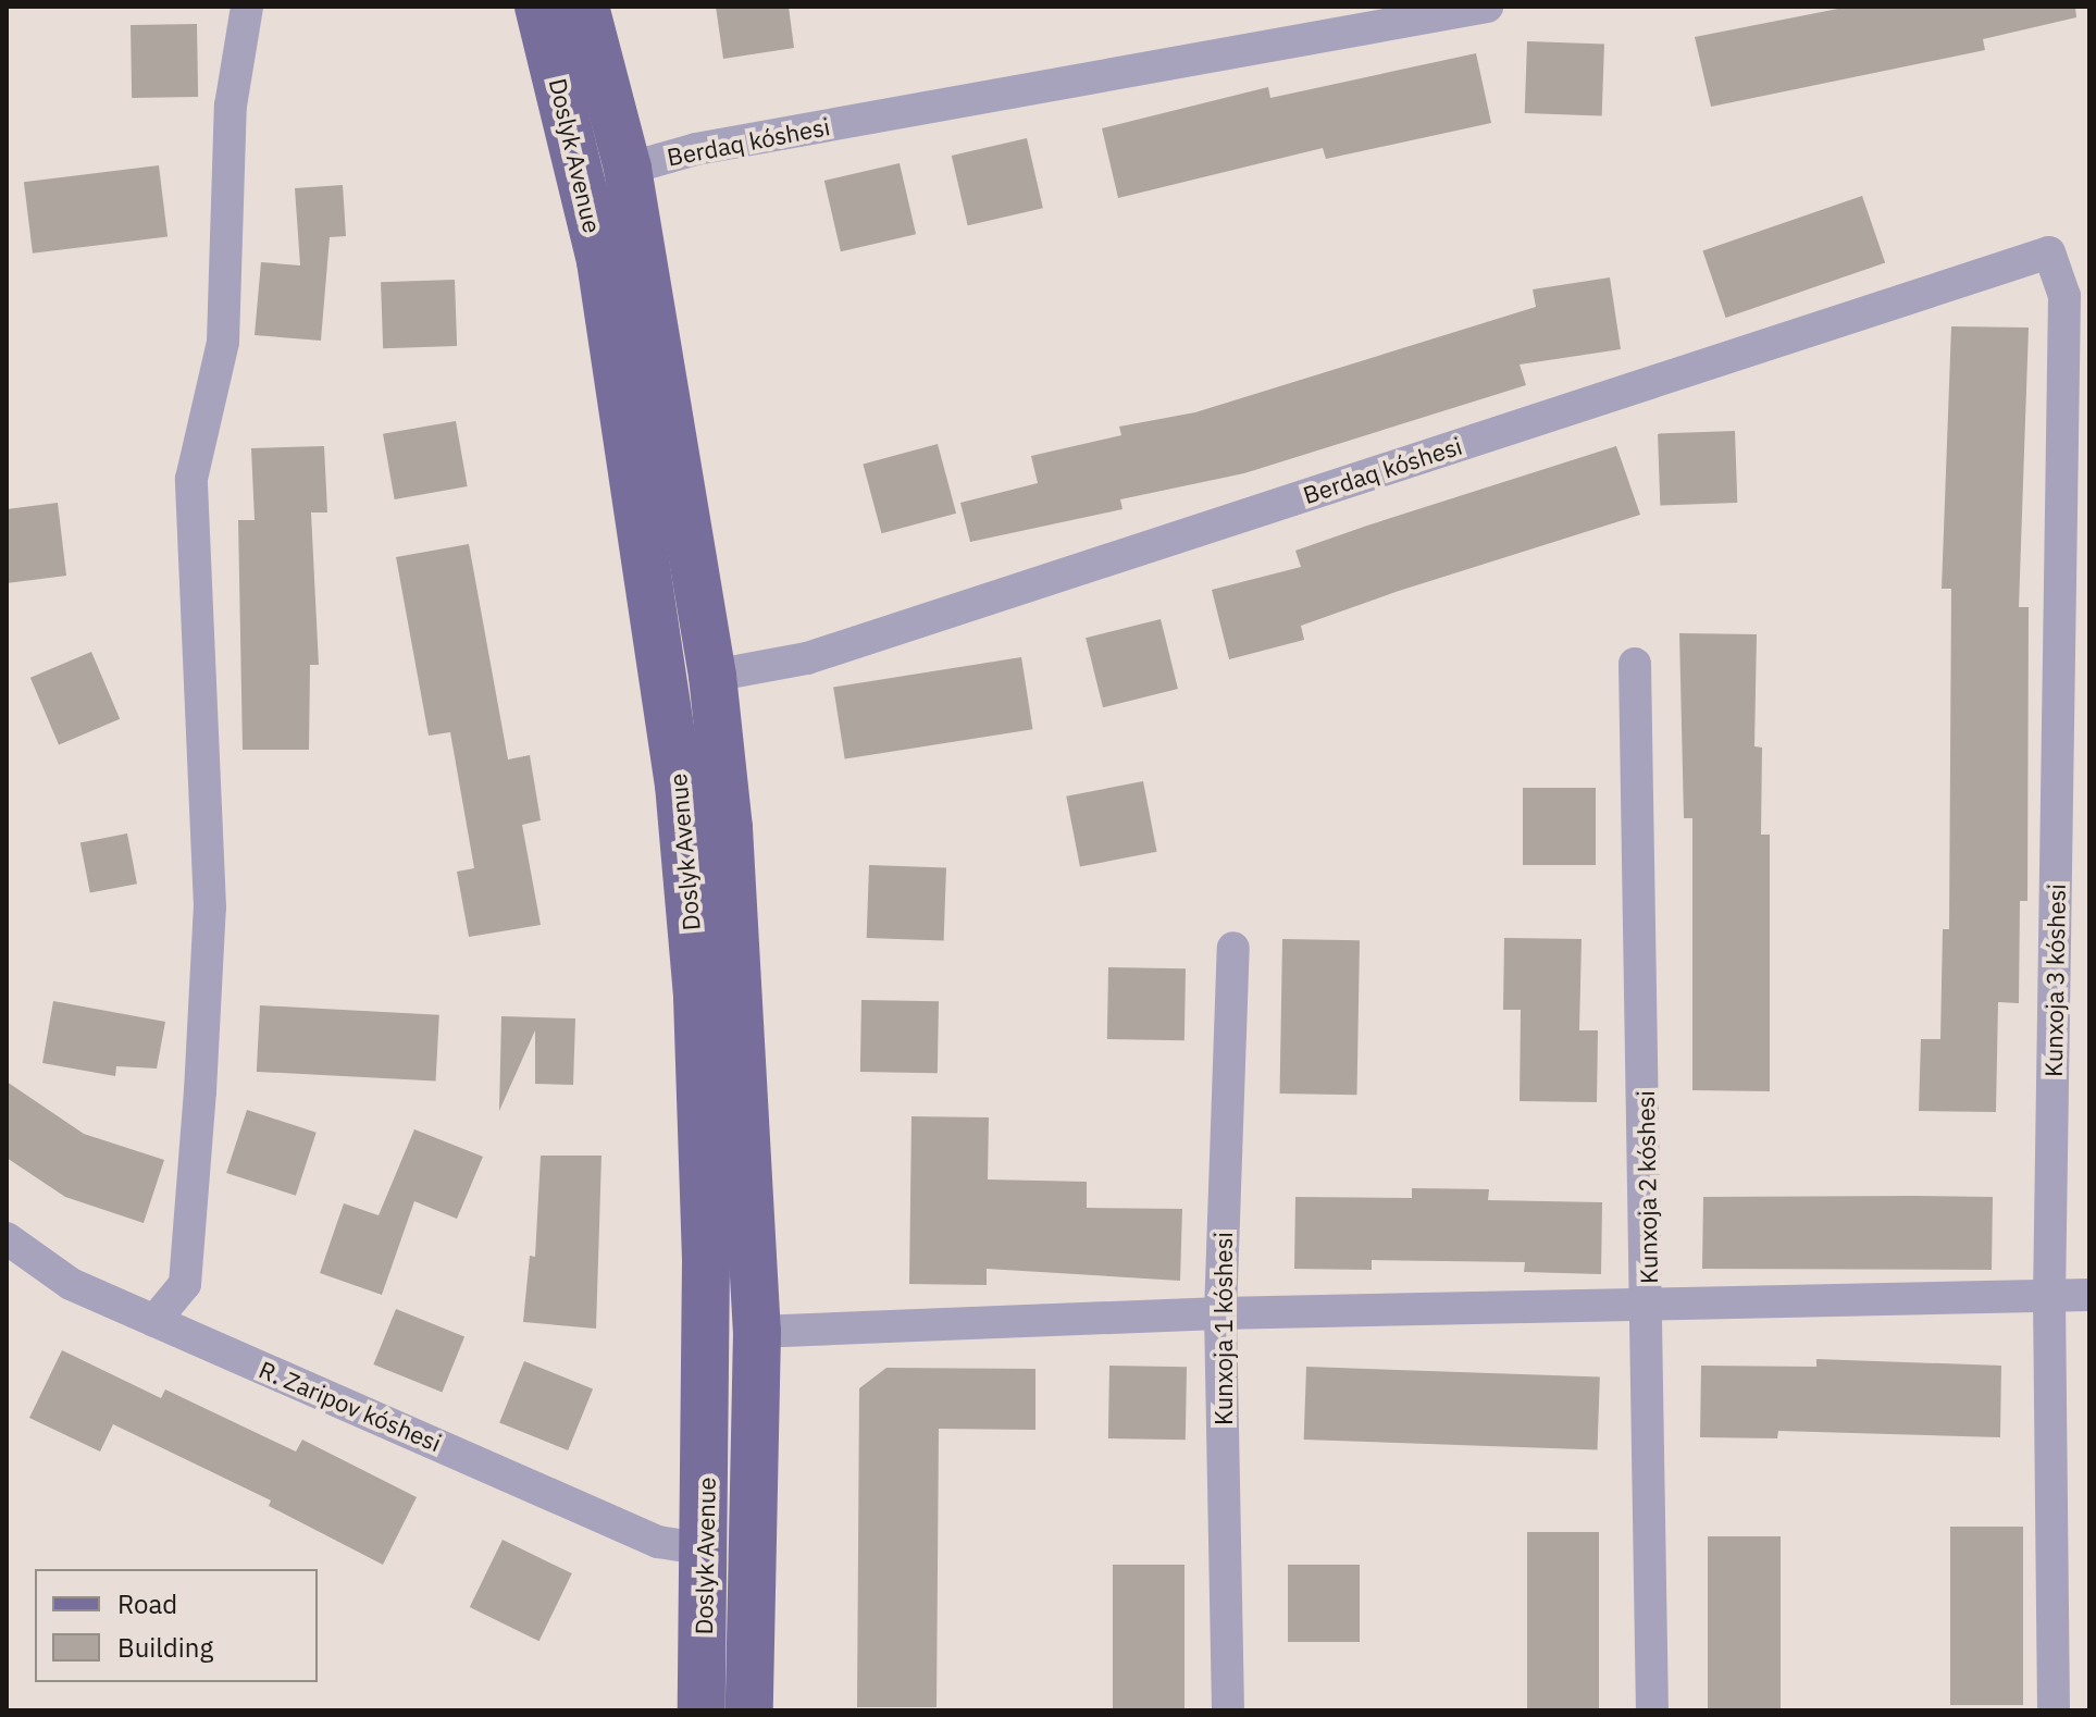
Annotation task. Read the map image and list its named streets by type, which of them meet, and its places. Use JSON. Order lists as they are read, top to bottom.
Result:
{
  "streets": {
    "main road": ["Doslyk Avenue"],
    "street": [
      "Berdaq kóshesi",
      "Kunxoja 3 kóshesi",
      "Kunxoja 2 kóshesi",
      "Kunxoja 1 kóshesi",
      "R. Zaripov kóshesi"
    ]
  },
  "crossings": [
    ["Berdaq kóshesi", "Doslyk Avenue"],
    ["Berdaq kóshesi", "Kunxoja 3 kóshesi"],
    ["Doslyk Avenue", "R. Zaripov kóshesi"]
  ],
  "legend": ["Road", "Building"]
}
